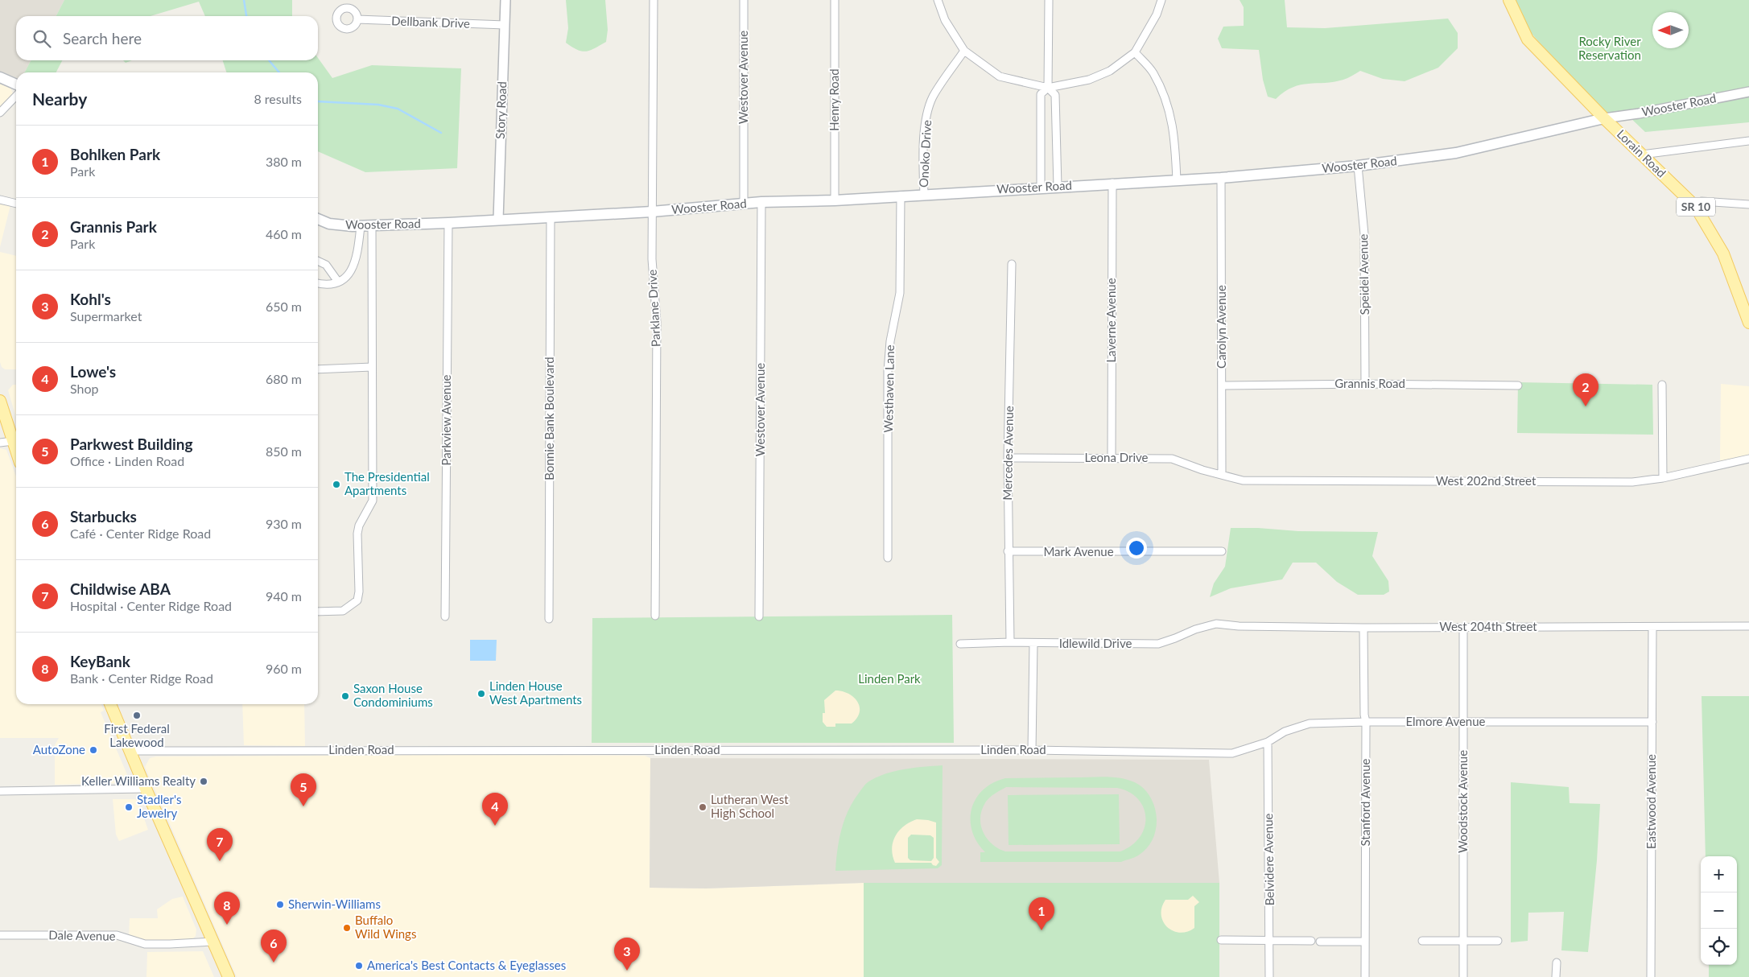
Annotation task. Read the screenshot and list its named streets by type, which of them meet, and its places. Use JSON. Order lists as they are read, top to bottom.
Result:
{
  "streets": {
    "main road": ["Wooster Road", "Lorain Road", "SR 10"],
    "street": [
      "Dellbank Drive",
      "Westover Avenue",
      "Henry Road",
      "Story Road",
      "Onoko Drive",
      "Speidel Avenue",
      "Parklane Drive",
      "Laverne Avenue",
      "Carolyn Avenue",
      "Grannis Road",
      "Westhaven Lane",
      "Bonnie Bank Boulevard",
      "Parkview Avenue",
      "Mercedes Avenue",
      "Leona Drive",
      "West 202nd Street",
      "Mark Avenue",
      "West 204th Street",
      "Idlewild Drive",
      "Elmore Avenue",
      "Linden Road",
      "Woodstock Avenue",
      "Eastwood Avenue",
      "Stanford Avenue",
      "Belvidere Avenue",
      "Dale Avenue"
    ]
  },
  "crossings": [
    ["Dellbank Drive", "Story Road"],
    ["Westover Avenue", "Wooster Road"],
    ["Henry Road", "Wooster Road"],
    ["Wooster Road", "Story Road"],
    ["Wooster Road", "Onoko Drive"],
    ["Wooster Road", "Lorain Road"],
    ["Wooster Road", "Speidel Avenue"],
    ["Wooster Road", "Parklane Drive"],
    ["Wooster Road", "Laverne Avenue"],
    ["Wooster Road", "Carolyn Avenue"],
    ["Wooster Road", "Westhaven Lane"],
    ["Wooster Road", "Bonnie Bank Boulevard"],
    ["Wooster Road", "Parkview Avenue"],
    ["Speidel Avenue", "Grannis Road"],
    ["Laverne Avenue", "Leona Drive"],
    ["Carolyn Avenue", "Grannis Road"],
    ["Carolyn Avenue", "Leona Drive"],
    ["Carolyn Avenue", "West 202nd Street"],
    ["Mercedes Avenue", "Leona Drive"],
    ["Mercedes Avenue", "Mark Avenue"],
    ["Mercedes Avenue", "Idlewild Drive"],
    ["Leona Drive", "West 202nd Street"],
    ["West 204th Street", "Idlewild Drive"],
    ["West 204th Street", "Woodstock Avenue"],
    ["West 204th Street", "Eastwood Avenue"],
    ["West 204th Street", "Stanford Avenue"],
    ["Elmore Avenue", "Linden Road"],
    ["Elmore Avenue", "Woodstock Avenue"],
    ["Elmore Avenue", "Eastwood Avenue"],
    ["Elmore Avenue", "Stanford Avenue"],
    ["Elmore Avenue", "Belvidere Avenue"]
  ],
  "parks": ["Rocky River Reservation", "Linden Park"],
  "places": [
    "The Presidential Apartments",
    "Linden House West Apartments",
    "Saxon House Condominiums",
    "First Federal Lakewood",
    "AutoZone",
    "Keller Williams Realty",
    "Stadler's Jewelry",
    "Lutheran West High School",
    "Sherwin-Williams",
    "Buffalo Wild Wings",
    "America's Best Contacts & Eyeglasses"
  ],
  "north": "left",
  "page": {
    "search": "Search here",
    "heading": ["Nearby", "8 results"],
    "list": [
      {
        "mark": "1",
        "name": "Bohlken Park",
        "note": "Park",
        "value": "380 m"
      },
      {
        "mark": "2",
        "name": "Grannis Park",
        "note": "Park",
        "value": "460 m"
      },
      {
        "mark": "3",
        "name": "Kohl's",
        "note": "Supermarket",
        "value": "650 m"
      },
      {
        "mark": "4",
        "name": "Lowe's",
        "note": "Shop",
        "value": "680 m"
      },
      {
        "mark": "5",
        "name": "Parkwest Building",
        "note": "Office · Linden Road",
        "value": "850 m"
      },
      {
        "mark": "6",
        "name": "Starbucks",
        "note": "Café · Center Ridge Road",
        "value": "930 m"
      },
      {
        "mark": "7",
        "name": "Childwise ABA",
        "note": "Hospital · Center Ridge Road",
        "value": "940 m"
      },
      {
        "mark": "8",
        "name": "KeyBank",
        "note": "Bank · Center Ridge Road",
        "value": "960 m"
      }
    ],
    "pins": [
      "2",
      "5",
      "4",
      "7",
      "8",
      "1",
      "6",
      "3"
    ],
    "map_buttons": ["+", "−"]
  }
}
